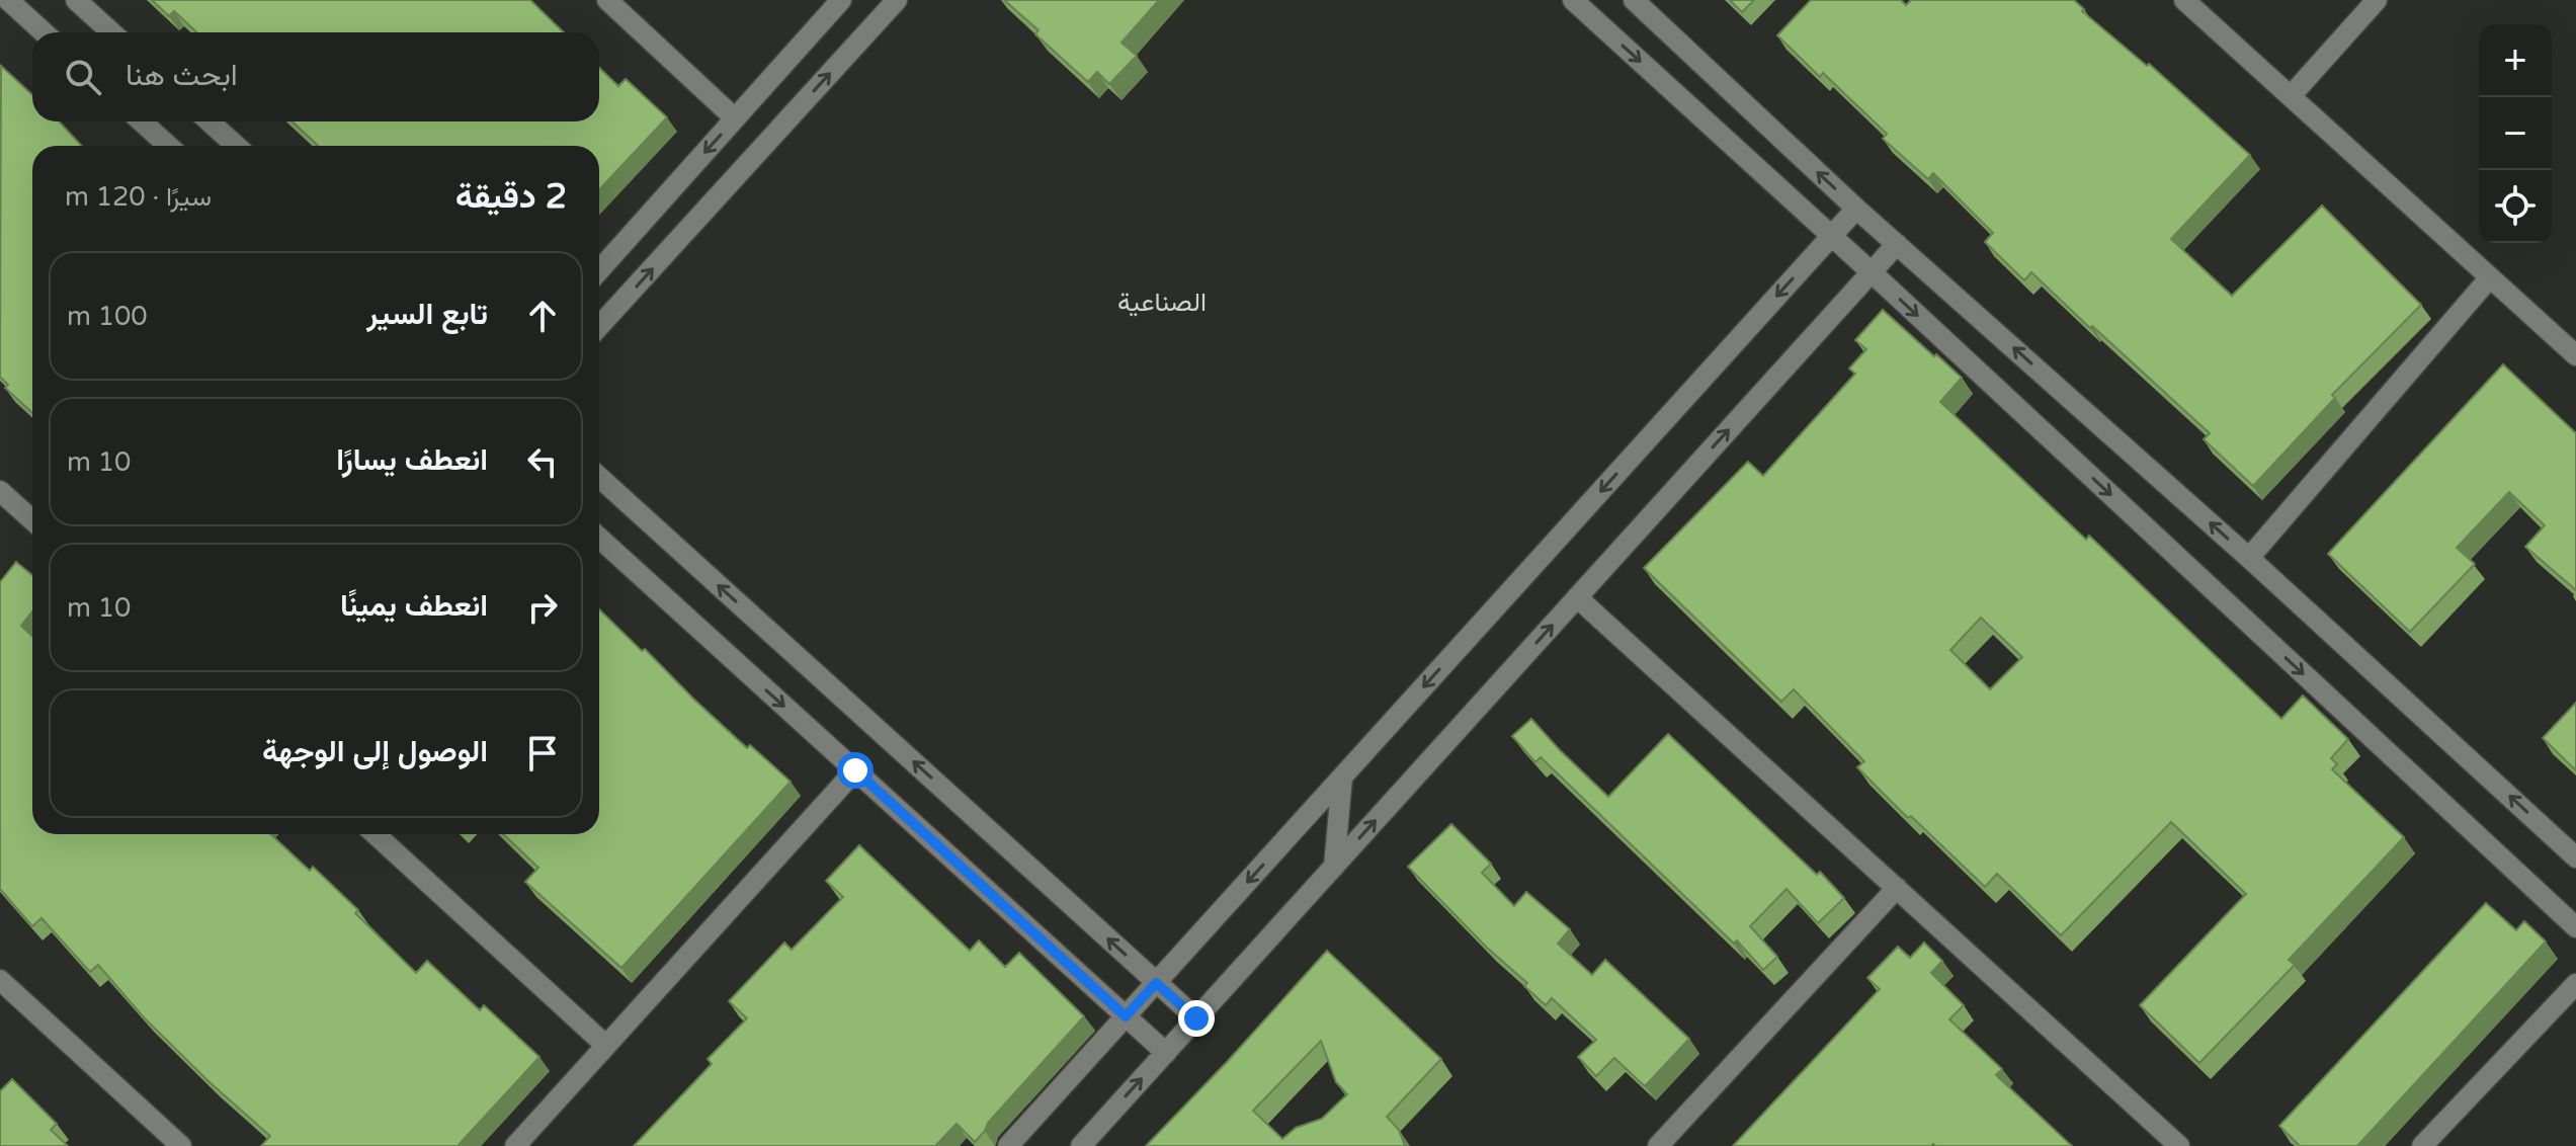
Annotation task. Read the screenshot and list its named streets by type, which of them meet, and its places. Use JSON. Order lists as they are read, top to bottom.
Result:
{
  "districts": ["الصناعية"],
  "page": {
    "map_buttons": ["+", "−"],
    "search": "ابحث هنا",
    "heading": ["2 دقيقة", "سيرًا · 120 m"],
    "list": [
      ["تابع السير", "100 m"],
      ["انعطف يسارًا", "10 m"],
      ["انعطف يمينًا", "10 m"],
      "الوصول إلى الوجهة"
    ]
  }
}
